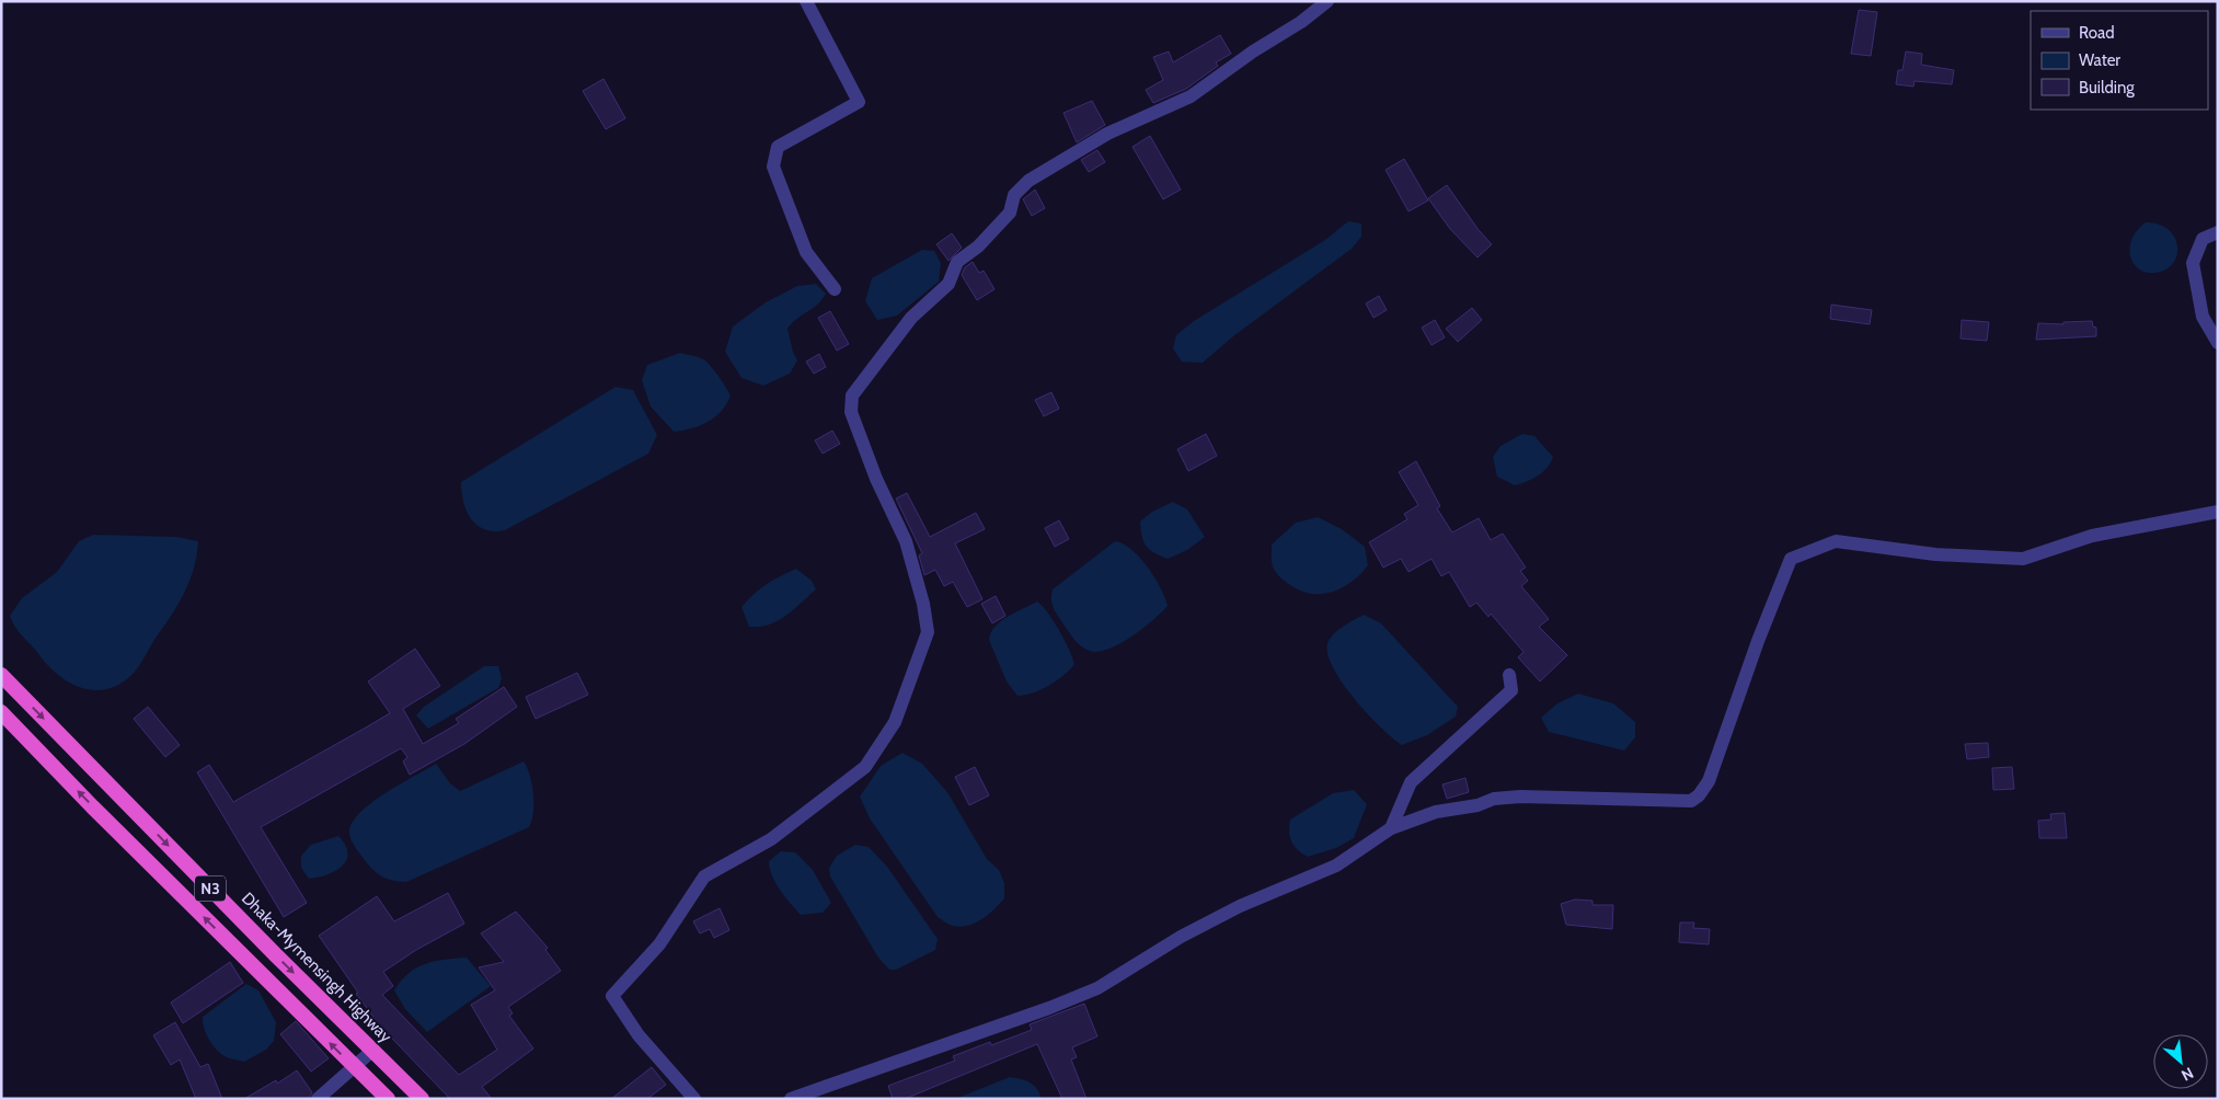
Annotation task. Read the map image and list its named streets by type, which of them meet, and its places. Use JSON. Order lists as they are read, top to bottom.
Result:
{
  "streets": {
    "highway": ["N3", "Dhaka-Mymensingh Highway"]
  },
  "legend": ["Road", "Water", "Building"],
  "north": "bottom right"
}
